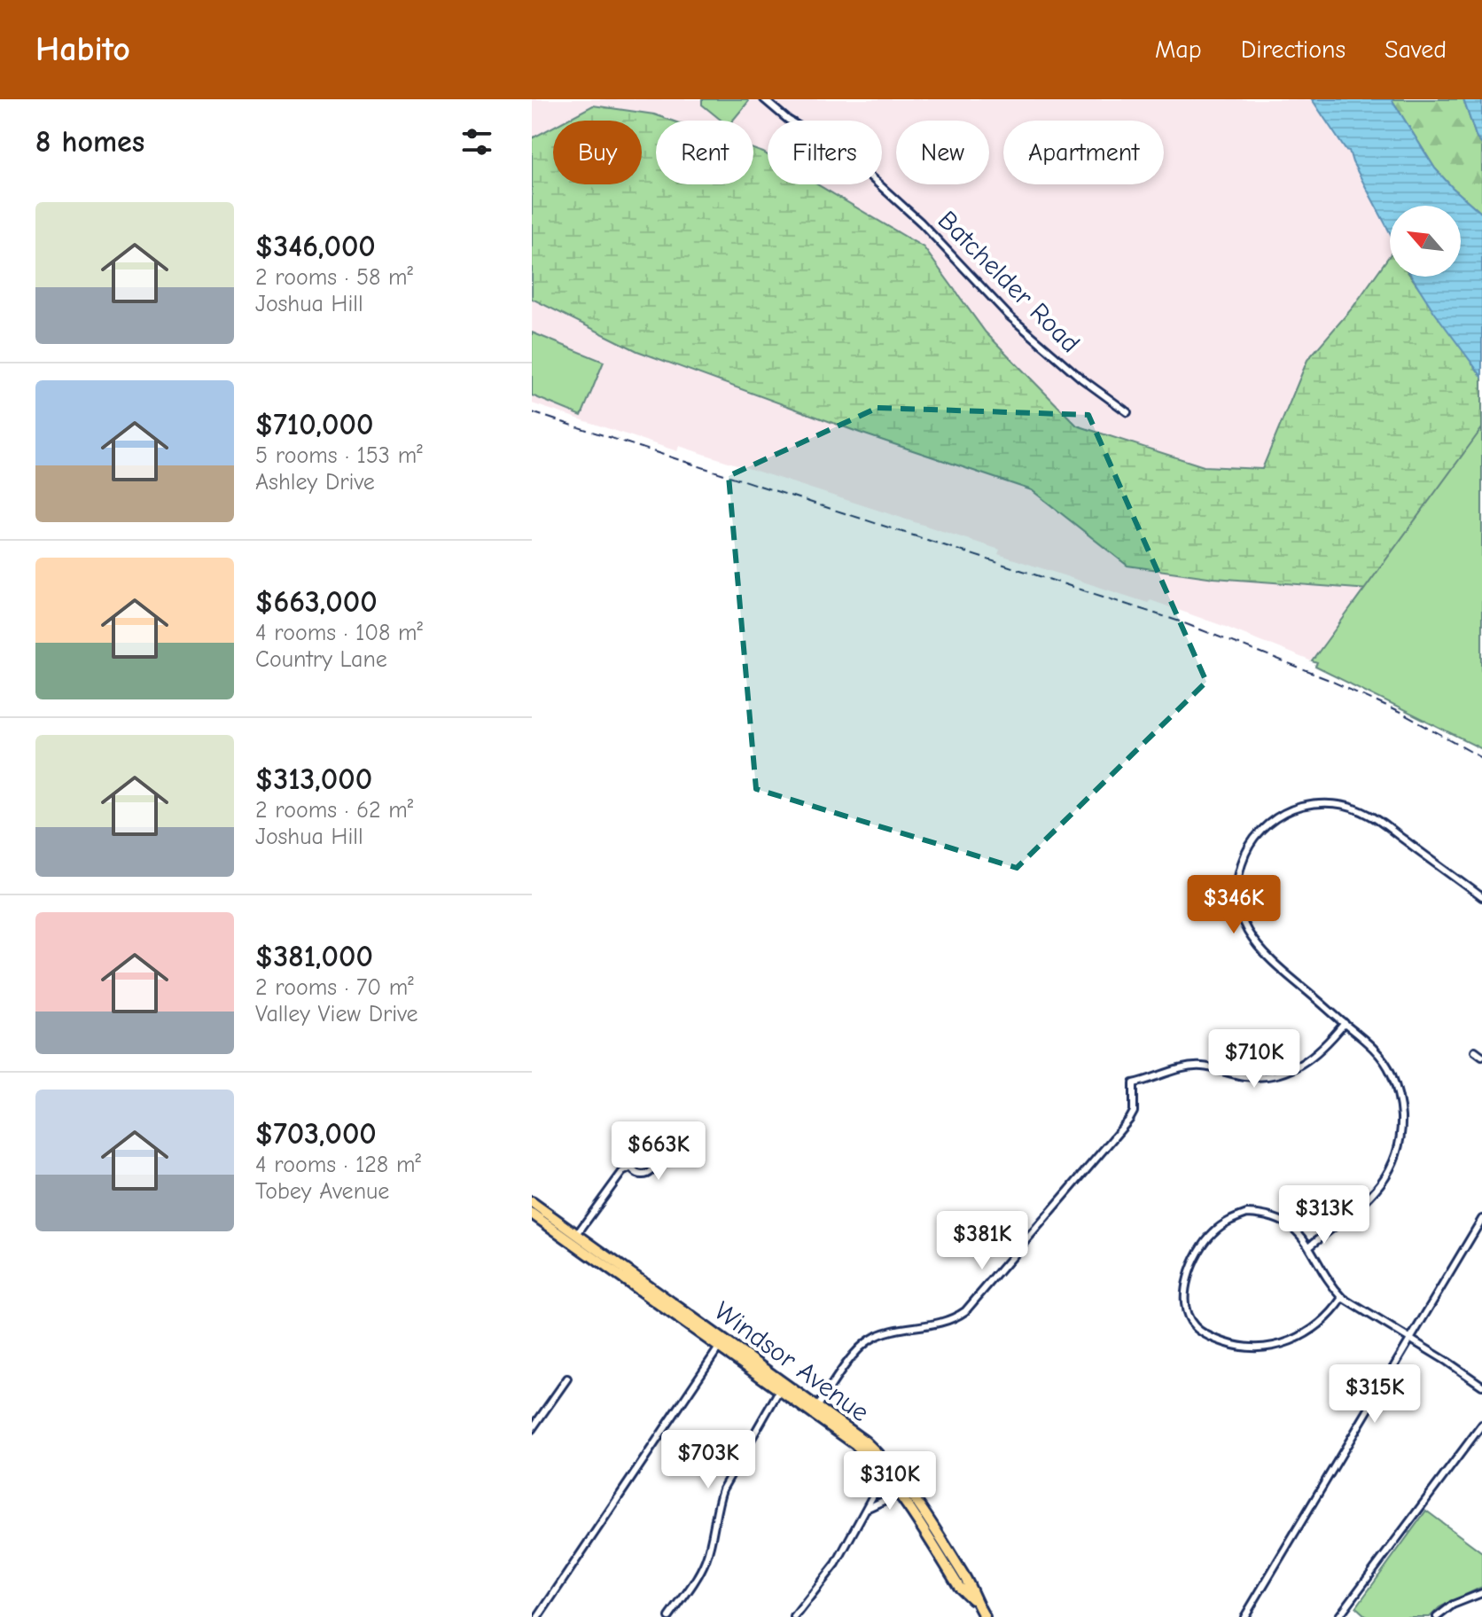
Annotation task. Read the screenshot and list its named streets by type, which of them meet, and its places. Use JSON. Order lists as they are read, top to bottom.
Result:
{
  "streets": {
    "main road": ["Windsor Avenue"],
    "street": ["Batchelder Road"]
  },
  "north": "top left",
  "page": {
    "header": "Habito",
    "nav": ["Map", "Directions", "Saved"],
    "heading": "8 homes",
    "chip": [
      "Buy",
      "Rent",
      "Filters",
      "New",
      "Apartment"
    ],
    "list": [
      {
        "name": "$346,000",
        "note": "2 rooms · 58 m² · Joshua Hill"
      },
      {
        "name": "$710,000",
        "note": "5 rooms · 153 m² · Ashley Drive"
      },
      {
        "name": "$663,000",
        "note": "4 rooms · 108 m² · Country Lane"
      },
      {
        "name": "$313,000",
        "note": "2 rooms · 62 m² · Joshua Hill"
      },
      {
        "name": "$381,000",
        "note": "2 rooms · 70 m² · Valley View Drive"
      },
      {
        "name": "$703,000",
        "note": "4 rooms · 128 m² · Tobey Avenue"
      }
    ],
    "price": [
      "$346K",
      "$710K",
      "$663K",
      "$313K",
      "$381K",
      "$315K",
      "$703K",
      "$310K"
    ]
  }
}
